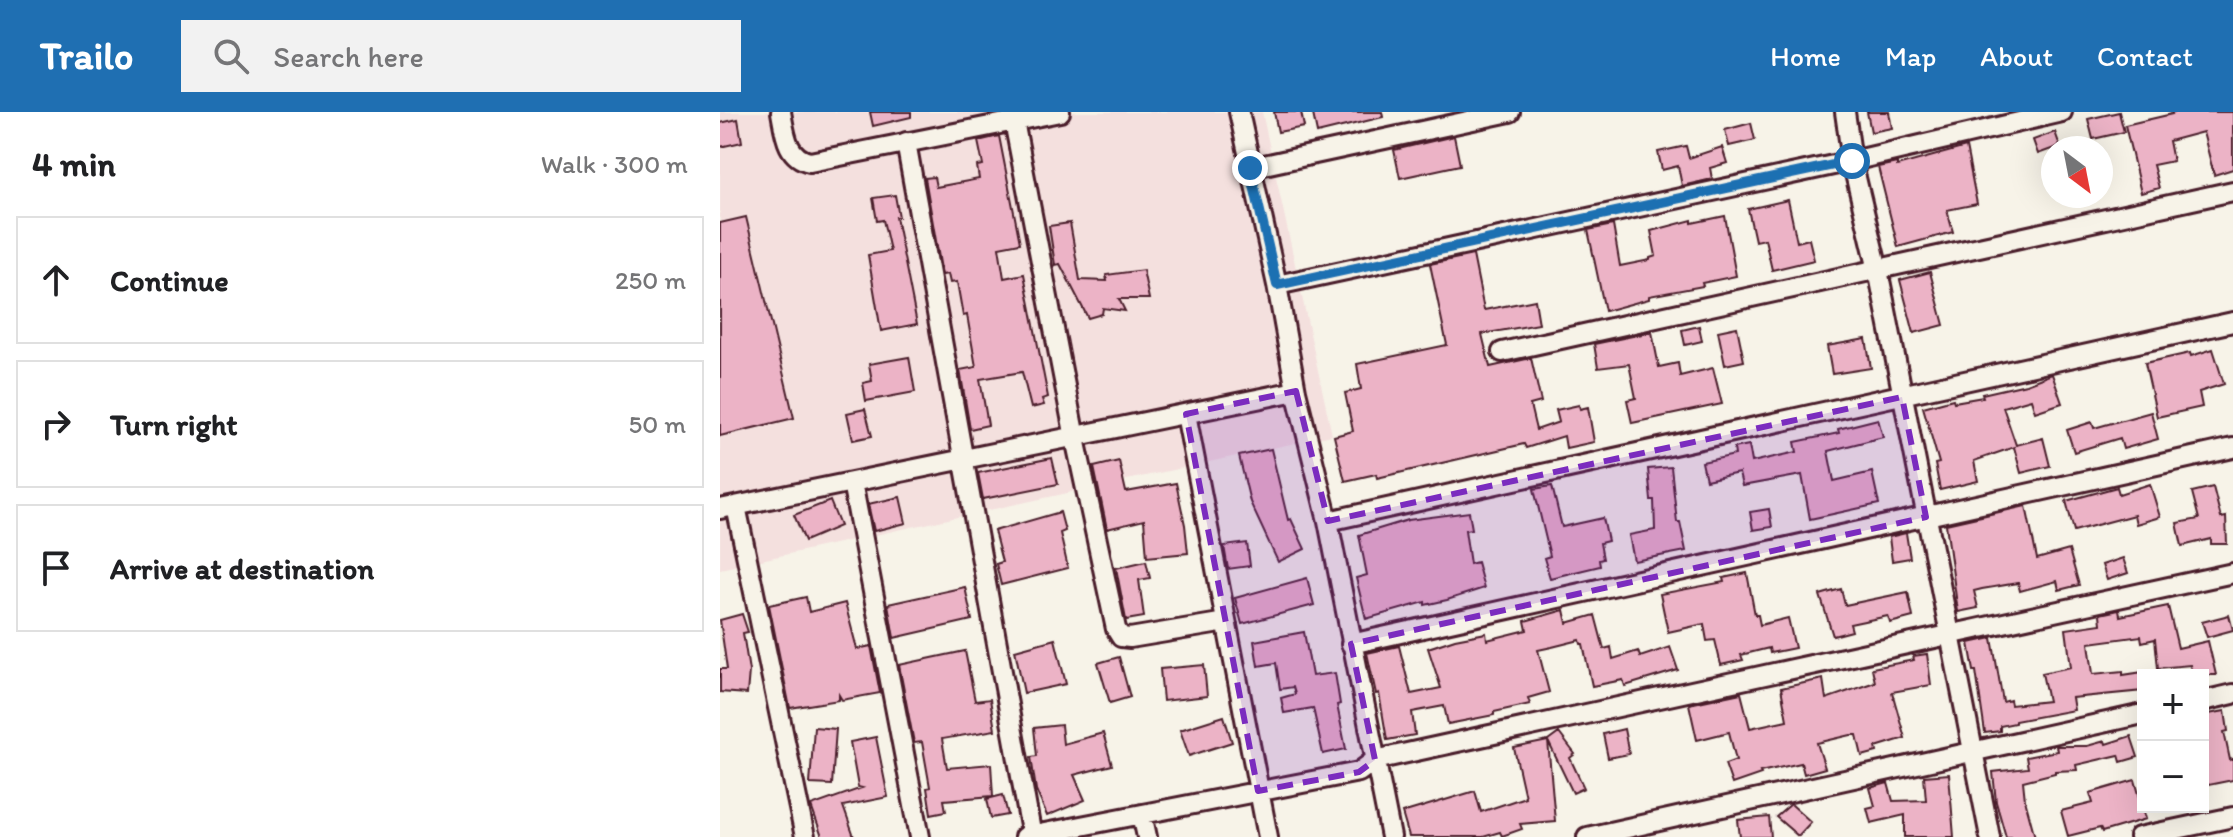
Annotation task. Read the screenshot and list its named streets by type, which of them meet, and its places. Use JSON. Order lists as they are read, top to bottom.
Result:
{
  "north": "bottom right",
  "page": {
    "header": "Trailo",
    "search": "Search here",
    "nav": [
      "Home",
      "Map",
      "About",
      "Contact"
    ],
    "heading": ["4 min", "Walk · 300 m"],
    "list": [
      ["Continue", "250 m"],
      ["Turn right", "50 m"],
      "Arrive at destination"
    ],
    "map_buttons": ["+", "−"]
  }
}
